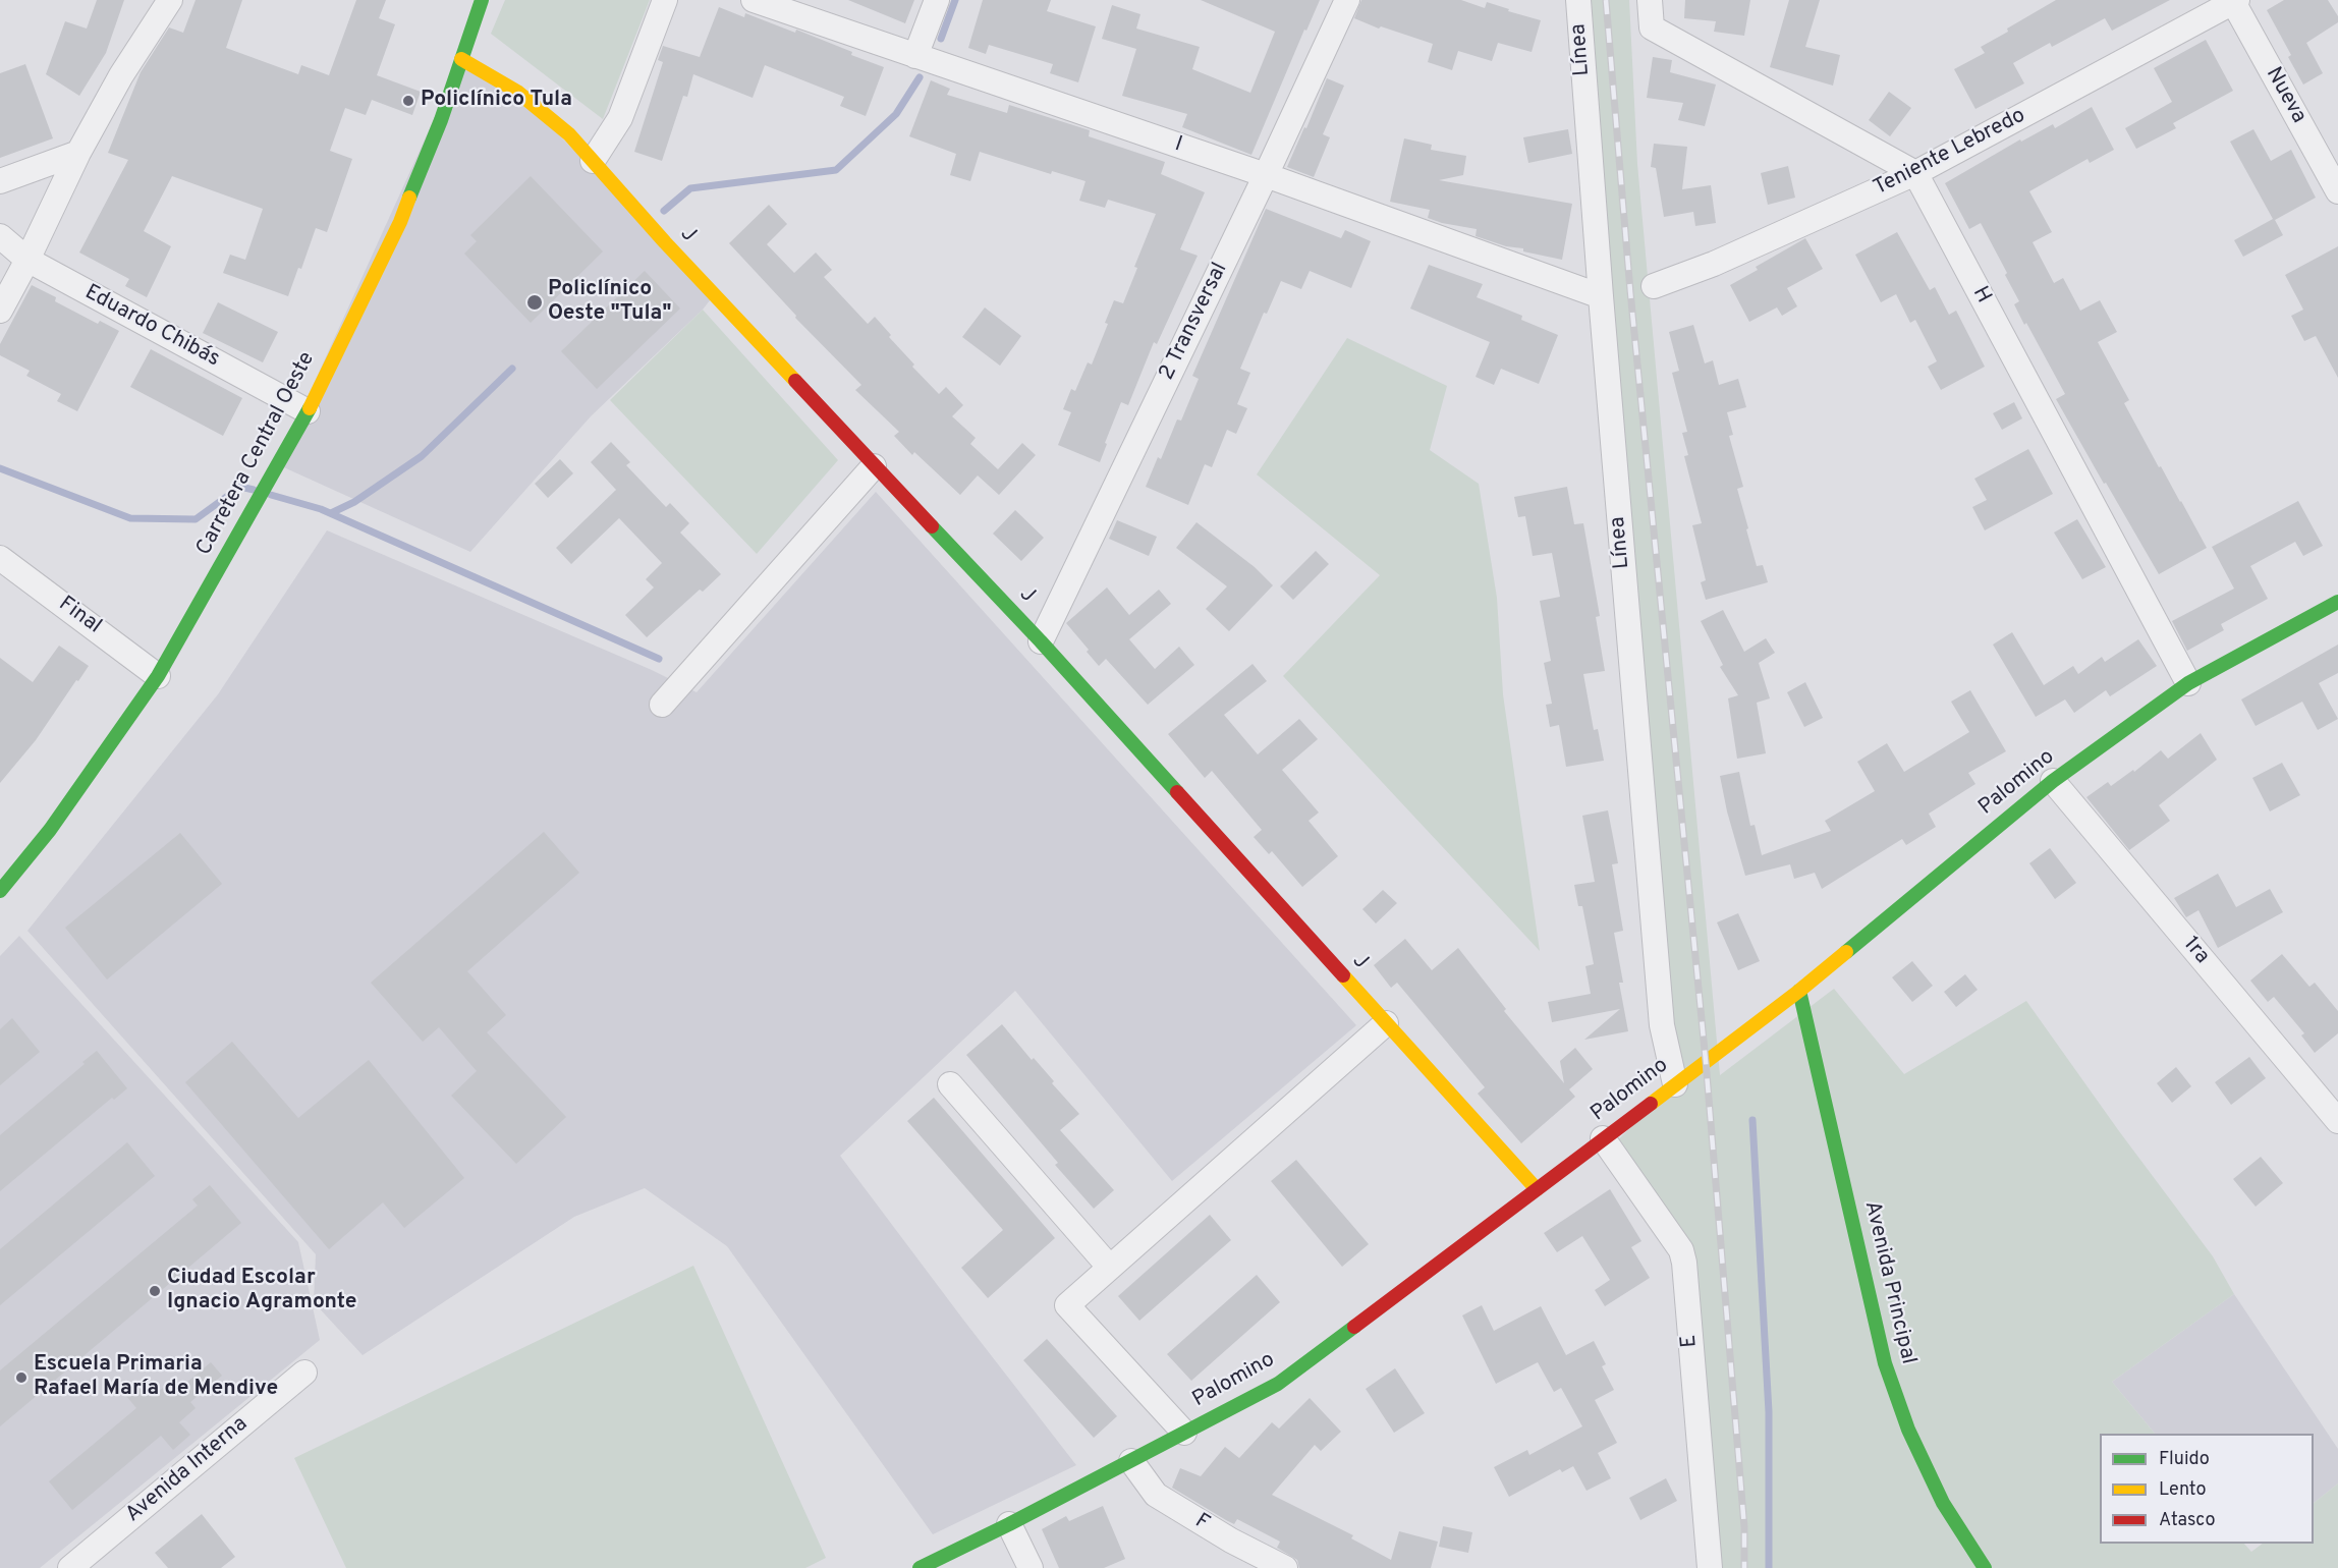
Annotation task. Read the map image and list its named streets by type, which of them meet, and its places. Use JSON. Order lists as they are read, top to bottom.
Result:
{
  "streets": {
    "main road": [
      "J",
      "Carretera Central Oeste",
      "Palomino",
      "Avenida Principal"
    ],
    "street": [
      "Línea",
      "Nueva",
      "I",
      "Teniente Lebredo",
      "H",
      "2 Transversal",
      "Eduardo Chibás",
      "Final",
      "1ra",
      "E",
      "Avenida Interna",
      "F"
    ]
  },
  "crossings": [
    ["Línea", "I"],
    ["Línea", "Palomino"],
    ["Nueva", "Teniente Lebredo"],
    ["I", "2 Transversal"],
    ["Teniente Lebredo", "H"],
    ["J", "2 Transversal"],
    ["J", "Carretera Central Oeste"],
    ["J", "Palomino"],
    ["H", "Palomino"],
    ["Eduardo Chibás", "Carretera Central Oeste"],
    ["Carretera Central Oeste", "Final"],
    ["Palomino", "1ra"],
    ["Palomino", "Avenida Principal"],
    ["Palomino", "E"],
    ["Palomino", "F"]
  ],
  "places": [
    "Policlínico Tula",
    "Policlínico Oeste \"Tula\"",
    "Ciudad Escolar Ignacio Agramonte",
    "Escuela Primaria Rafael María de Mendive"
  ],
  "legend": ["Fluido", "Lento", "Atasco"]
}
